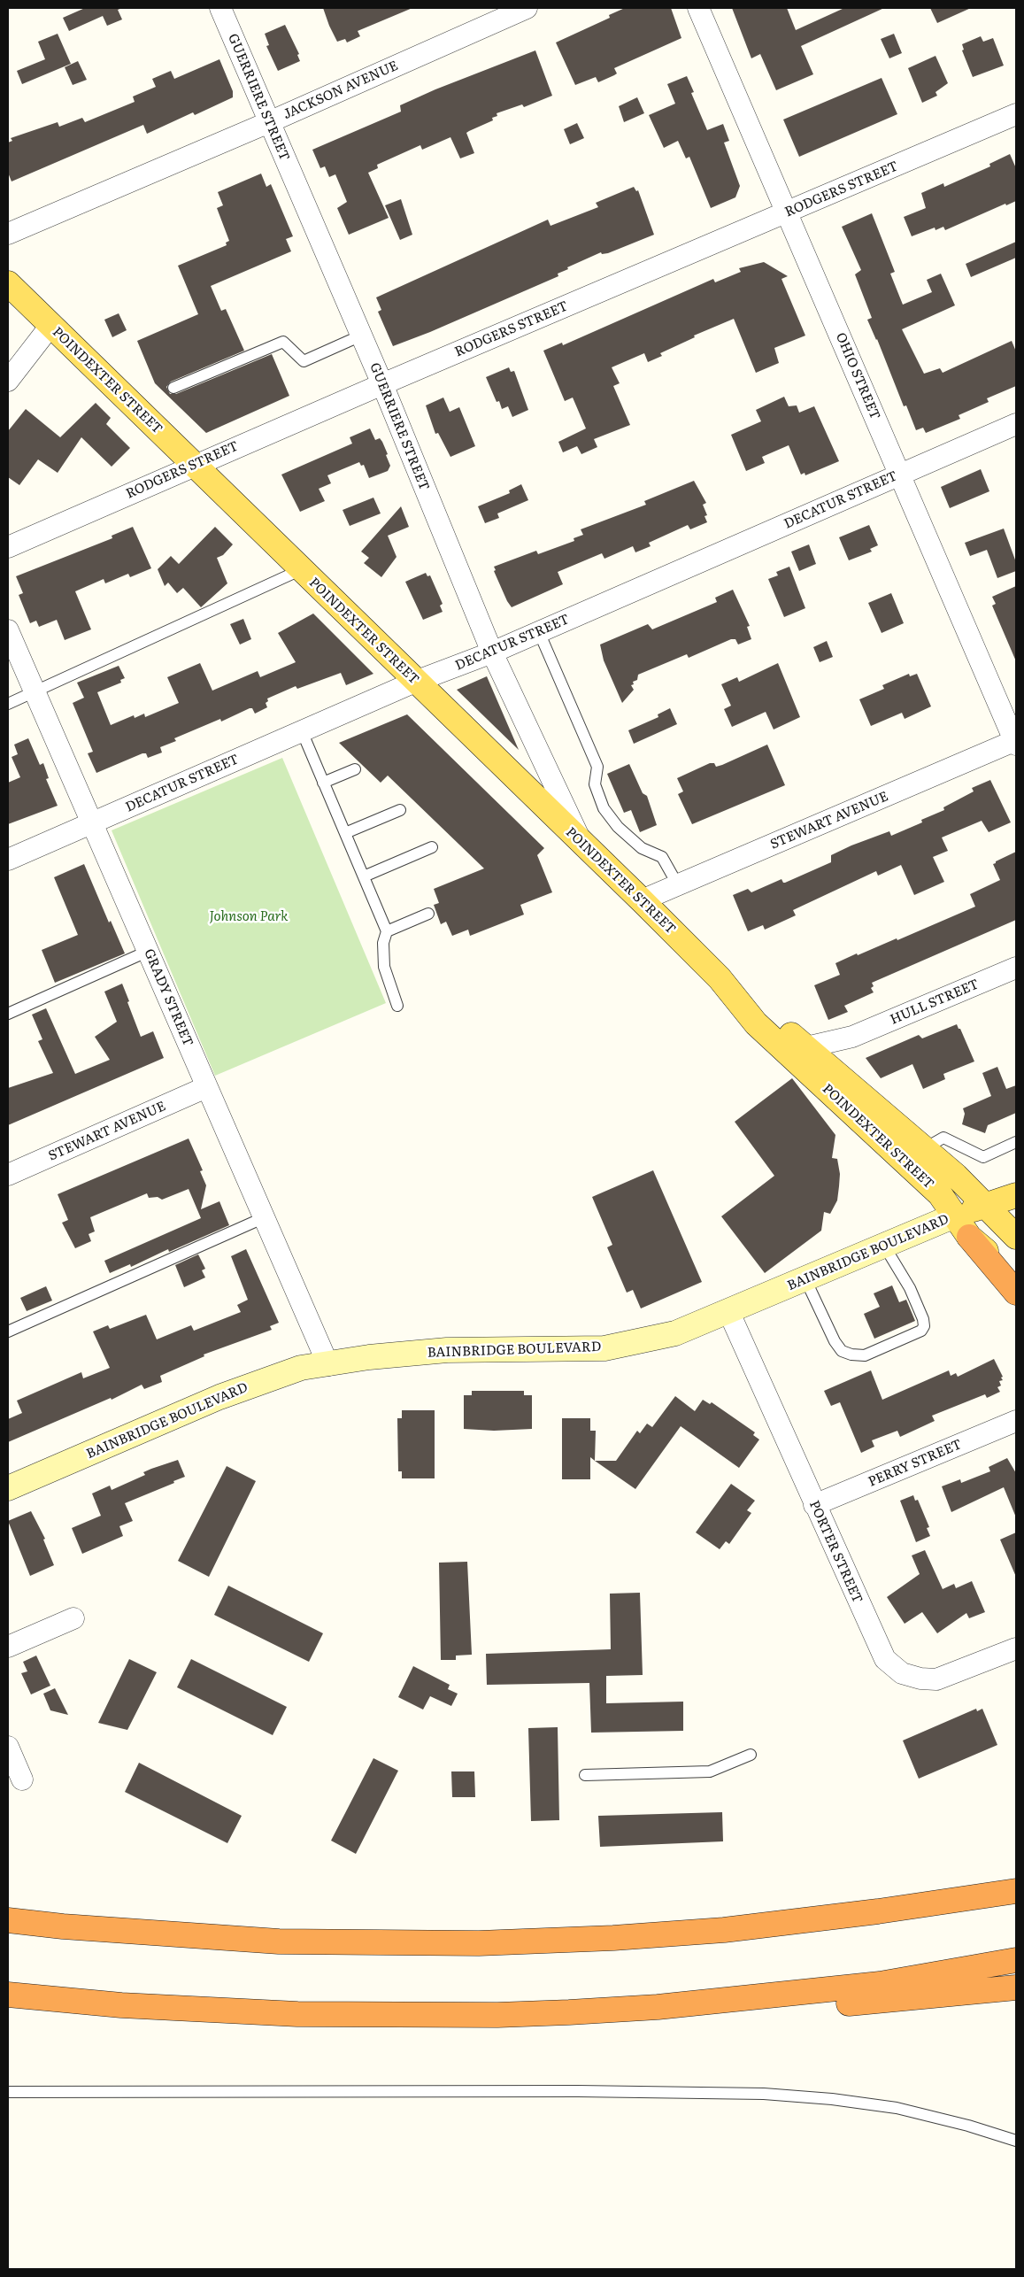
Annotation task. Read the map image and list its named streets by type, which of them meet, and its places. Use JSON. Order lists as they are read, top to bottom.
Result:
{
  "streets": {
    "main road": ["POINDEXTER STREET", "BAINBRIDGE BOULEVARD"],
    "street": [
      "JACKSON AVENUE",
      "GUERRIERE STREET",
      "RODGERS STREET",
      "OHIO STREET",
      "DECATUR STREET",
      "STEWART AVENUE",
      "GRADY STREET",
      "HULL STREET",
      "PERRY STREET",
      "PORTER STREET"
    ]
  },
  "crossings": [
    ["JACKSON AVENUE", "GUERRIERE STREET"],
    ["GUERRIERE STREET", "RODGERS STREET"],
    ["GUERRIERE STREET", "POINDEXTER STREET"],
    ["GUERRIERE STREET", "DECATUR STREET"],
    ["RODGERS STREET", "OHIO STREET"],
    ["RODGERS STREET", "POINDEXTER STREET"],
    ["OHIO STREET", "DECATUR STREET"],
    ["OHIO STREET", "STEWART AVENUE"],
    ["POINDEXTER STREET", "DECATUR STREET"],
    ["POINDEXTER STREET", "STEWART AVENUE"],
    ["POINDEXTER STREET", "HULL STREET"],
    ["POINDEXTER STREET", "BAINBRIDGE BOULEVARD"],
    ["DECATUR STREET", "GRADY STREET"],
    ["STEWART AVENUE", "GRADY STREET"],
    ["GRADY STREET", "BAINBRIDGE BOULEVARD"],
    ["BAINBRIDGE BOULEVARD", "PORTER STREET"],
    ["PERRY STREET", "PORTER STREET"]
  ],
  "parks": ["Johnson Park"]
}
